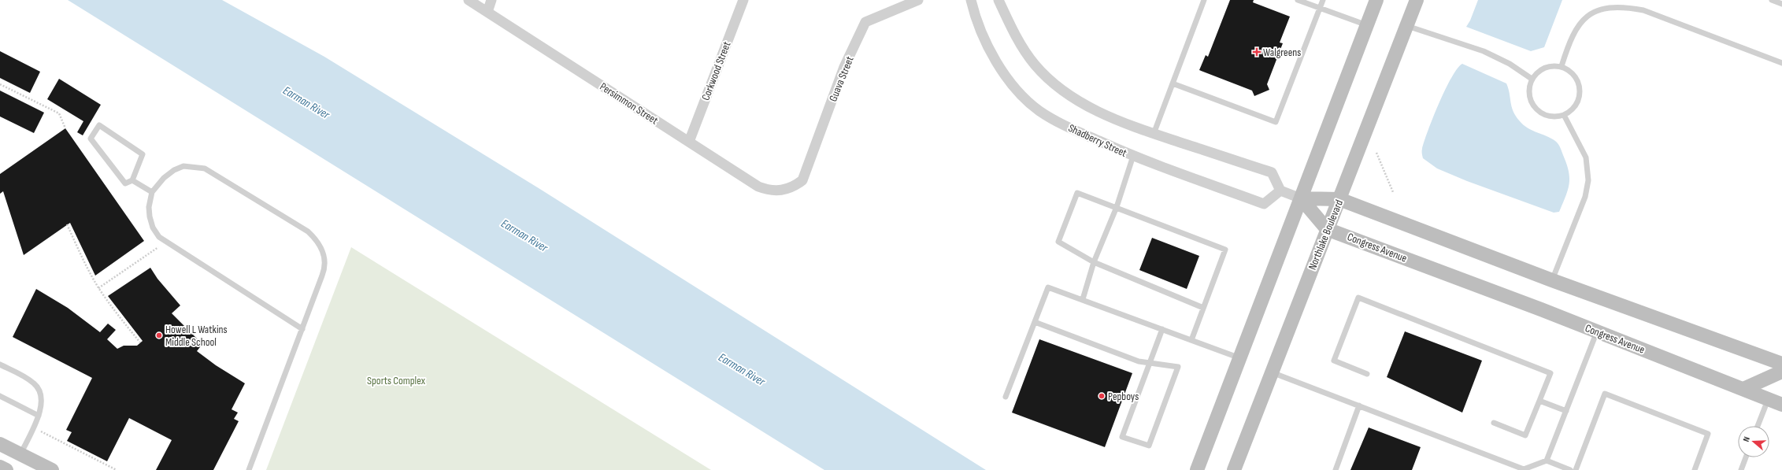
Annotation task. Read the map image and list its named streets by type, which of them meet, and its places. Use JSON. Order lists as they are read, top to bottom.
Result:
{
  "streets": {
    "street": [
      "Corkwood Street",
      "Guava Street",
      "Persimmon Street",
      "Shadberry Street",
      "Northlake Boulevard",
      "Congress Avenue"
    ]
  },
  "crossings": [
    ["Corkwood Street", "Persimmon Street"],
    ["Guava Street", "Persimmon Street"],
    ["Northlake Boulevard", "Congress Avenue"]
  ],
  "water": ["Earman River"],
  "parks": ["Sports Complex"],
  "places": {
    "health": ["Walgreens"],
    "other": ["Howell L Watkins Middle School", "Pepboys"]
  },
  "north": "left"
}
